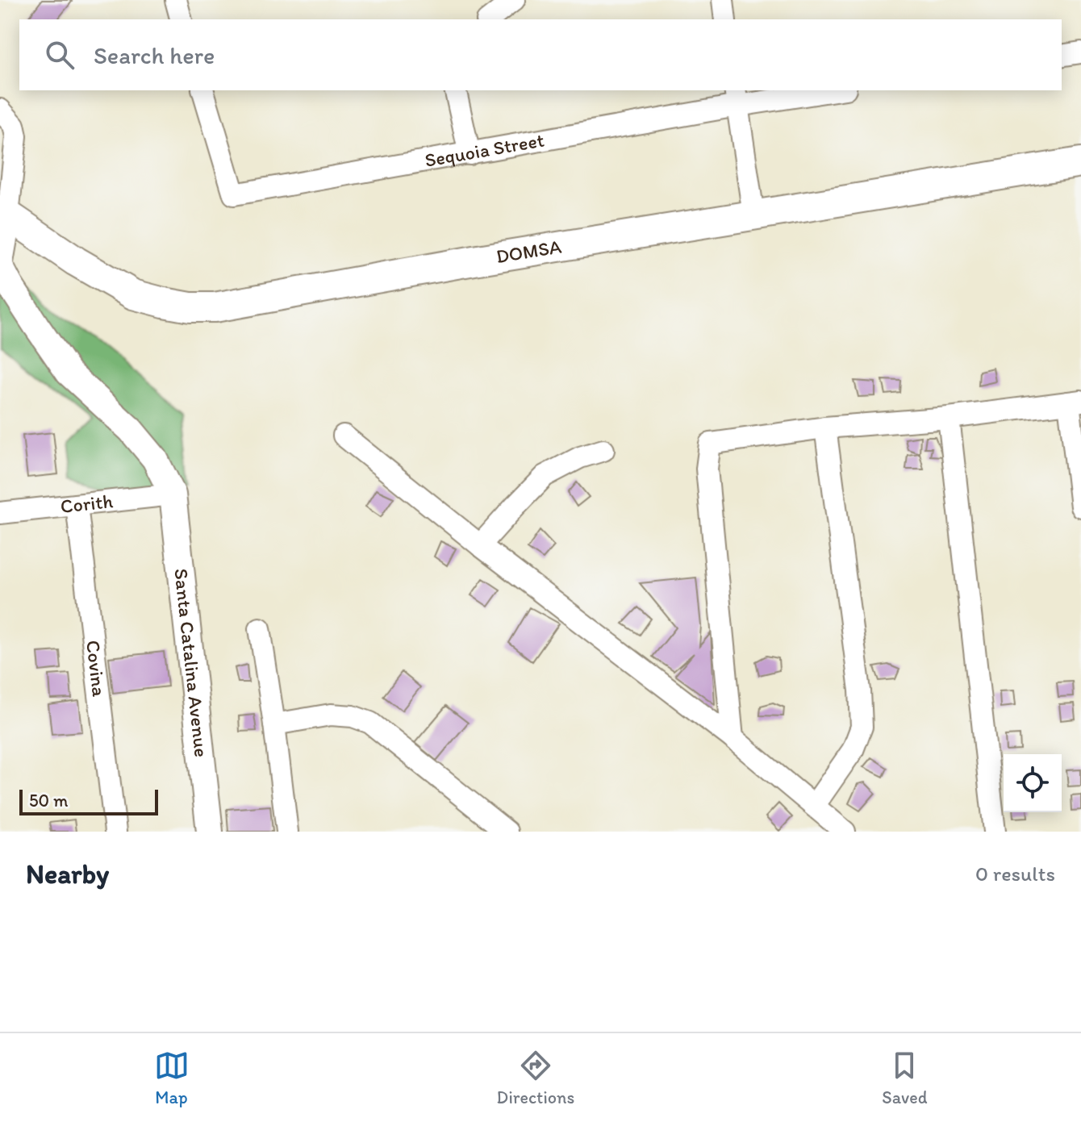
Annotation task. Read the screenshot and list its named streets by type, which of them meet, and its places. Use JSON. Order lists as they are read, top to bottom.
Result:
{
  "streets": {
    "main road": ["DOMSA"],
    "street": [
      "Sequoia Street",
      "Corith",
      "Santa Catalina Avenue",
      "Covina"
    ]
  },
  "crossings": [
    ["Corith", "Santa Catalina Avenue"],
    ["Corith", "Covina"]
  ],
  "scale_bar": "50 m",
  "page": {
    "search": "Search here",
    "scale": "50 m",
    "heading": ["Nearby", "0 results"],
    "nav": ["Map", "Directions", "Saved"]
  }
}
